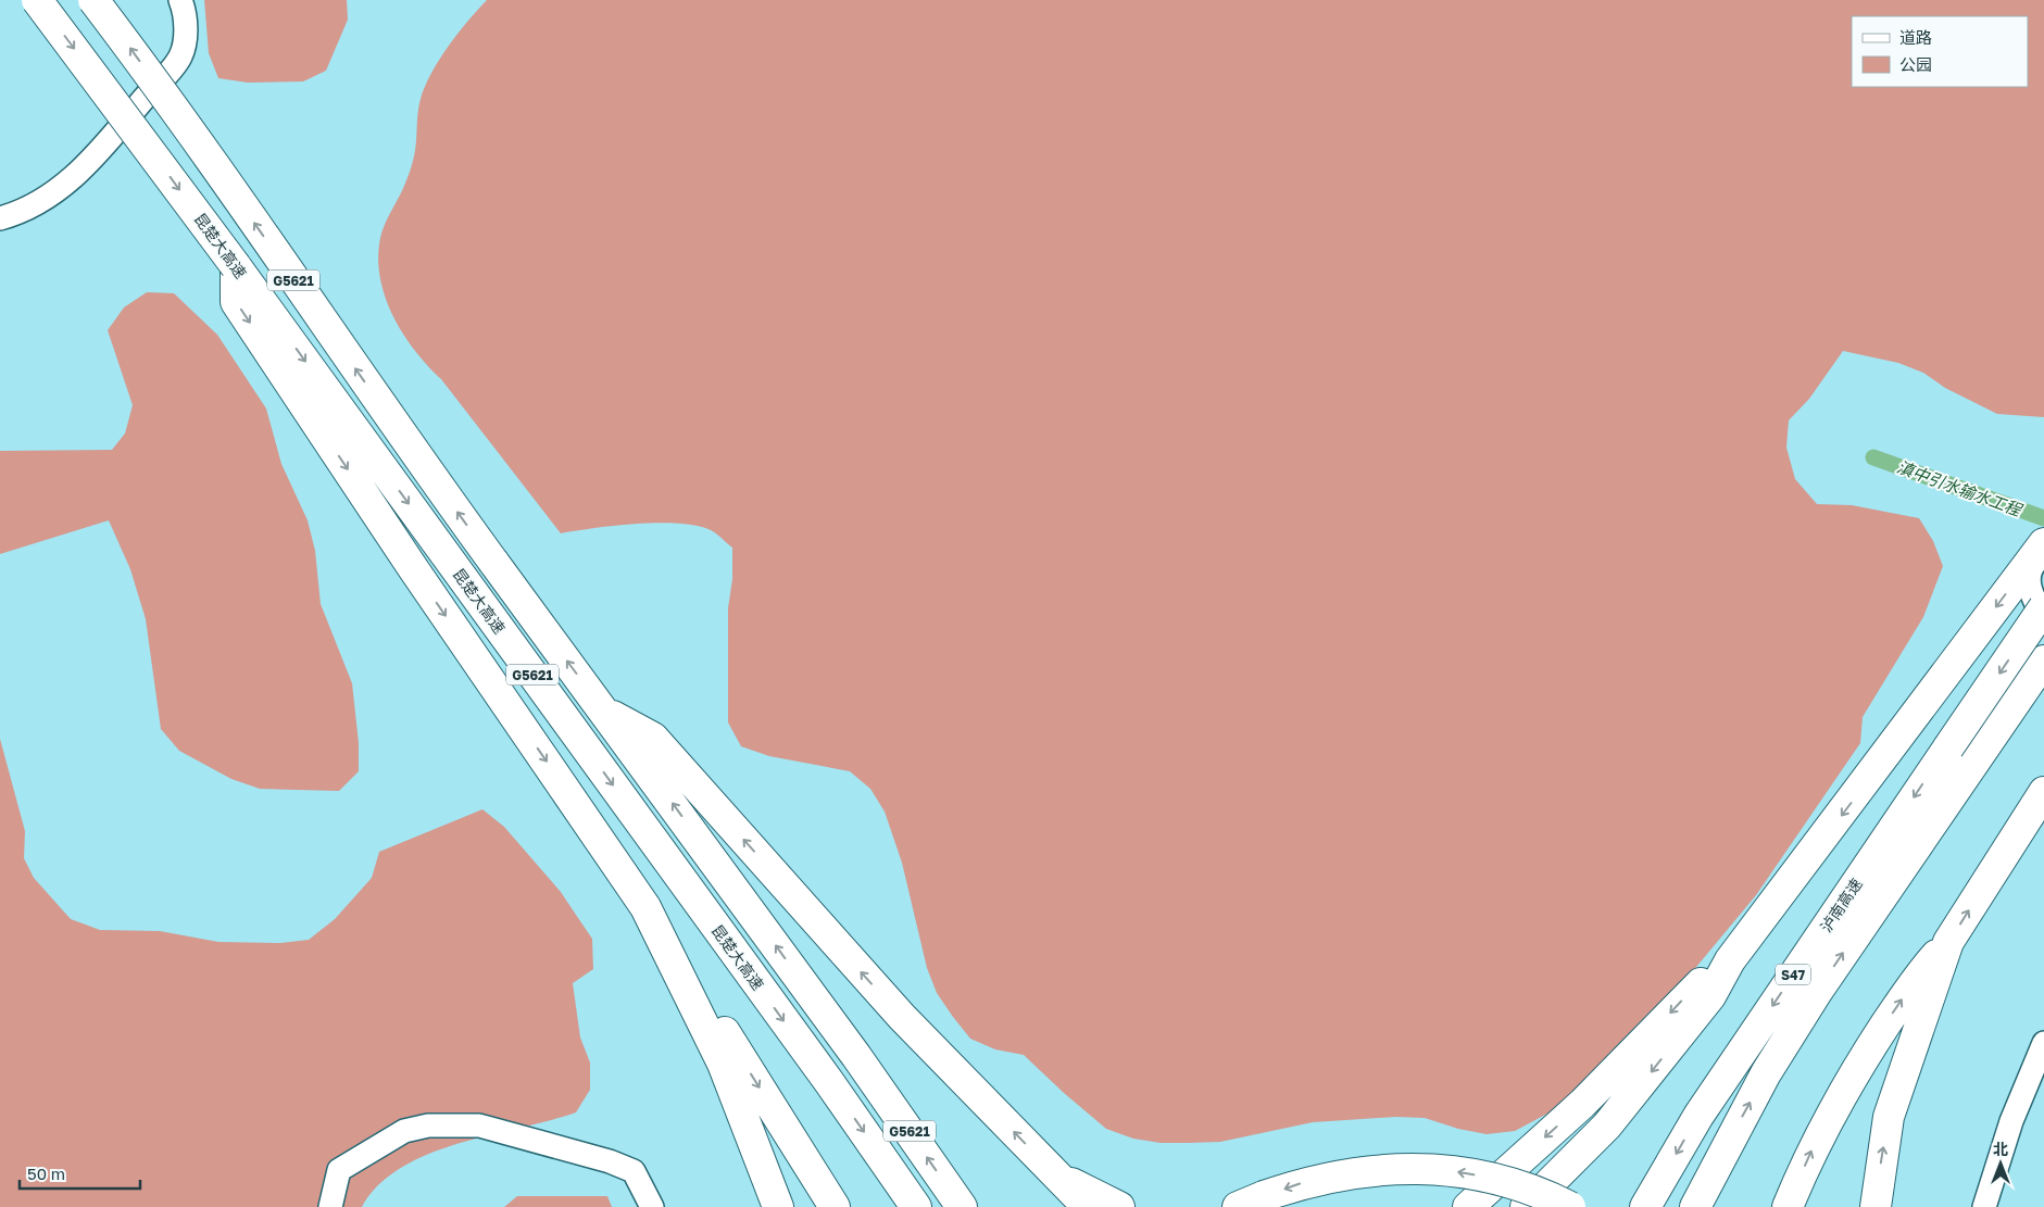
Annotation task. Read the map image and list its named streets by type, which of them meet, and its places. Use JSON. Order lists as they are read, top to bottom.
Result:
{
  "streets": {
    "highway": [
      "昆楚大高速",
      "G5621",
      "泸南高速",
      "S47"
    ]
  },
  "water": ["滇中引水输水工程"],
  "legend": ["道路", "公园"],
  "scale_bar": "50 m",
  "north": "top"
}
